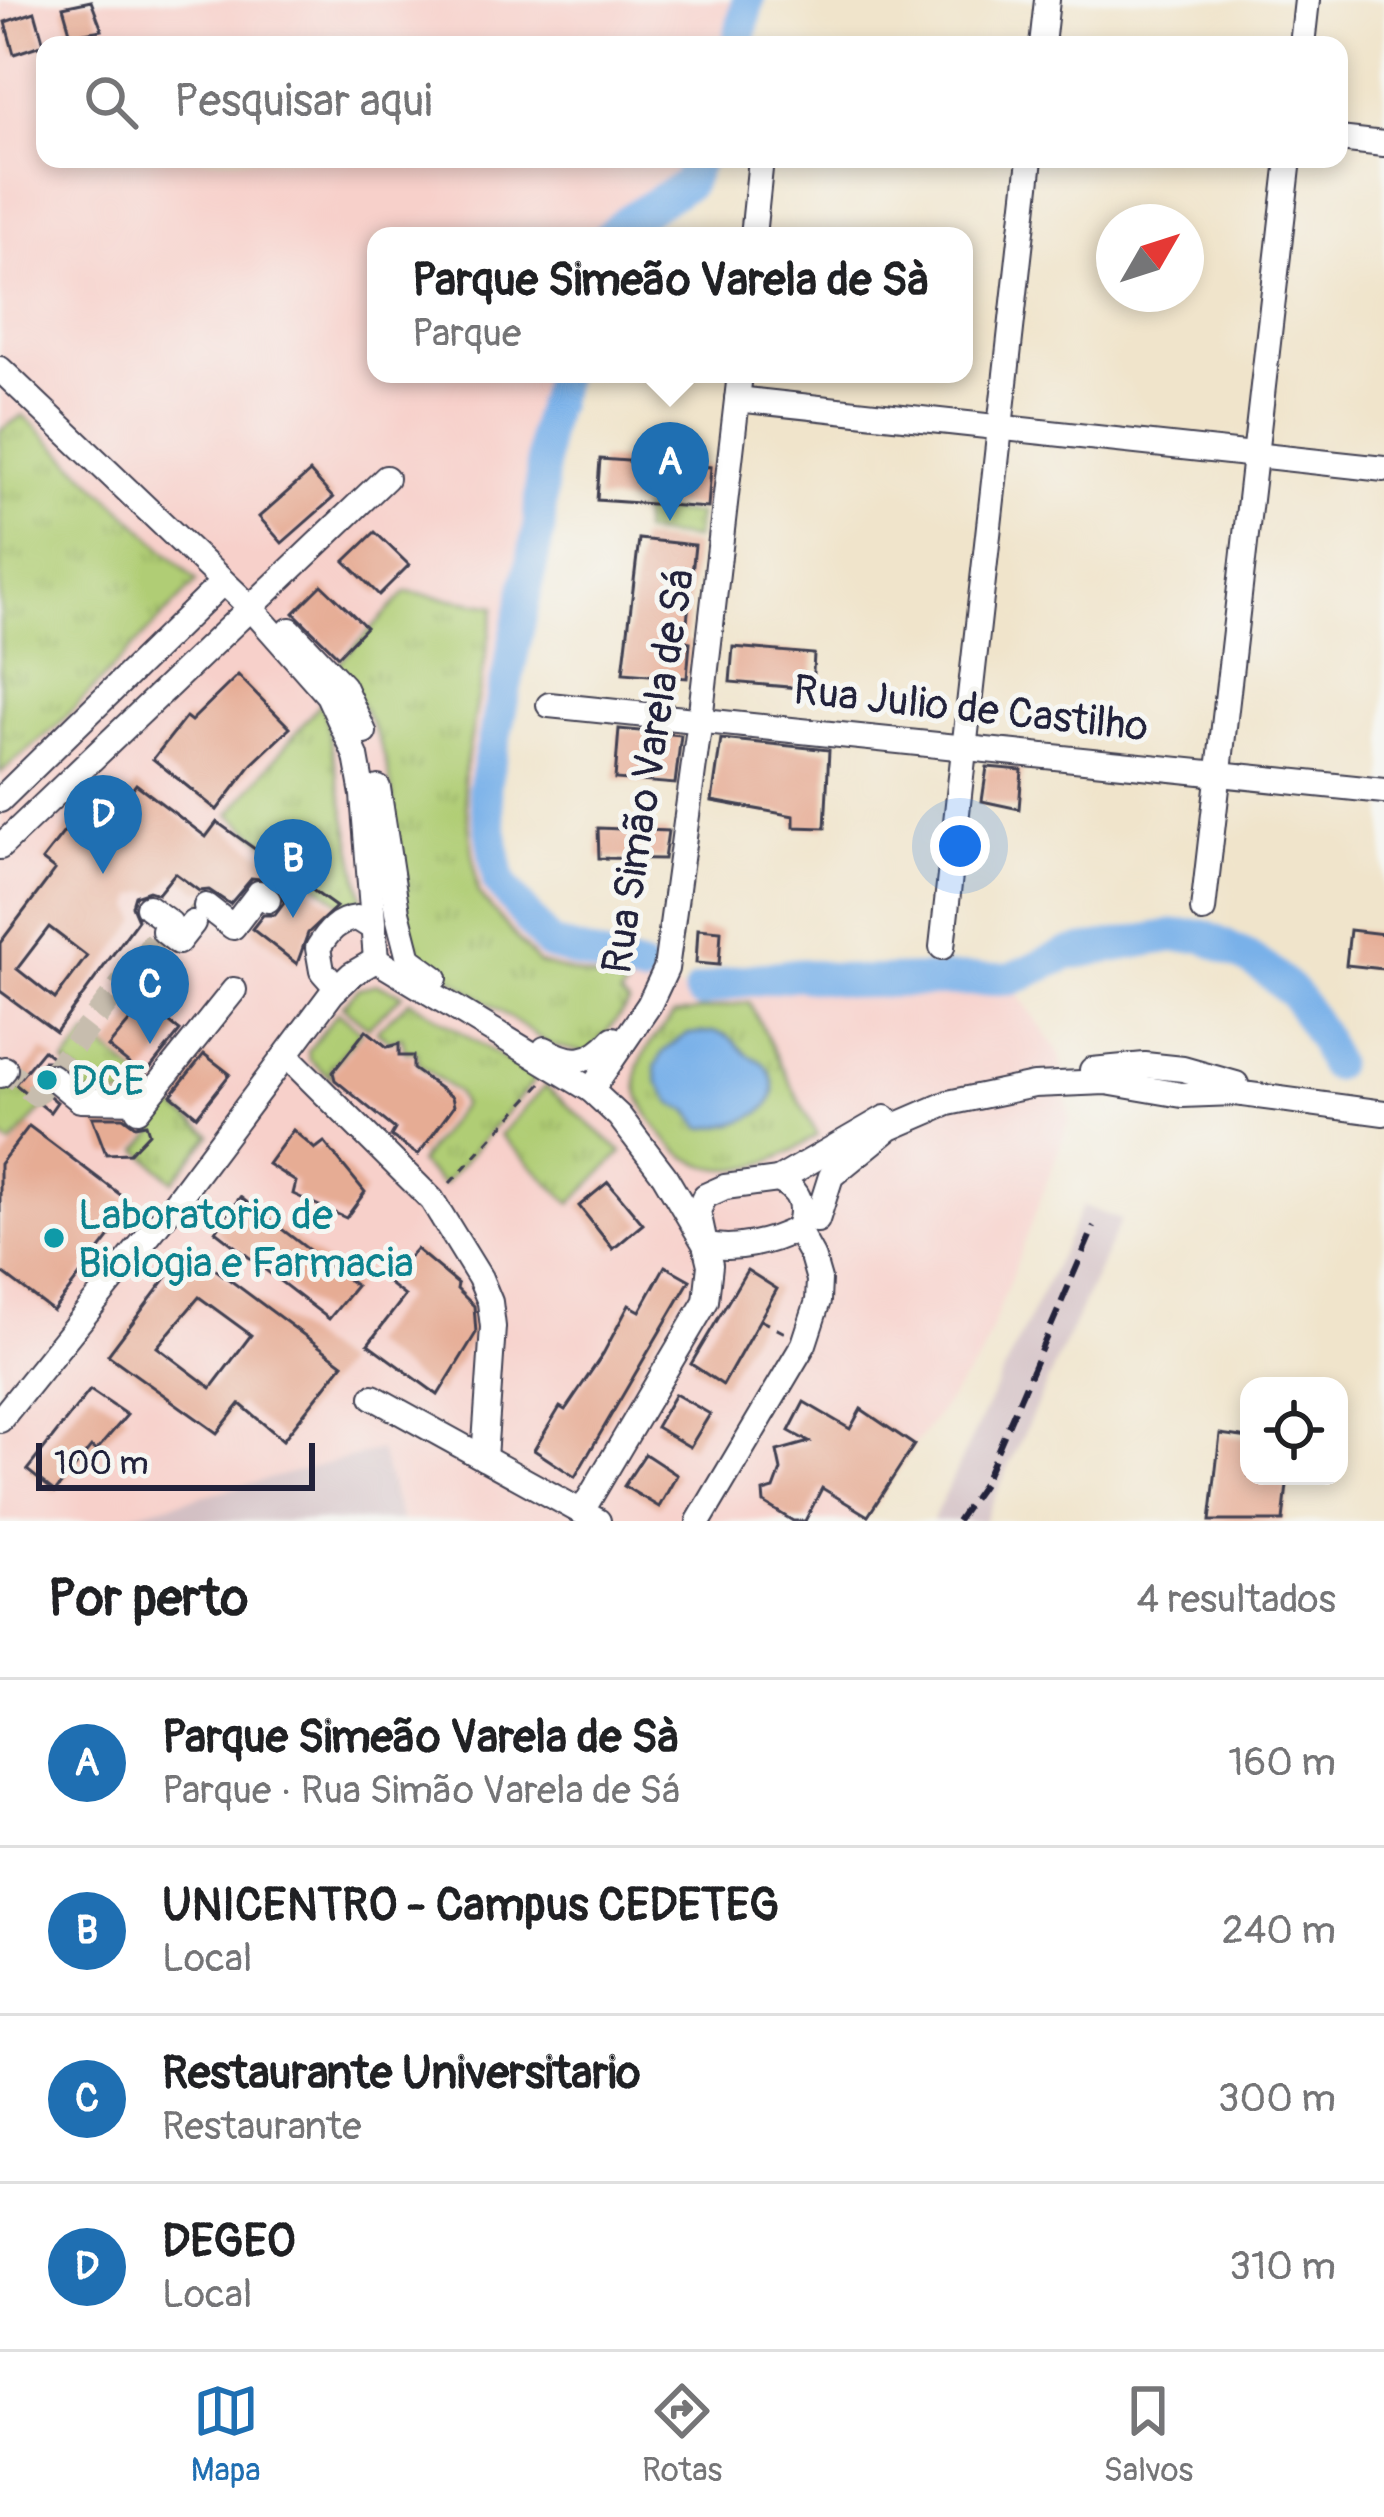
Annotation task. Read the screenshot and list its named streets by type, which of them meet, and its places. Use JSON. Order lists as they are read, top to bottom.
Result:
{
  "streets": {
    "street": ["Rua Julio de Castilho", "Rua Simão Varela de Sá"]
  },
  "crossings": [
    ["Rua Julio de Castilho", "Rua Simão Varela de Sá"]
  ],
  "places": ["DCE", "Laboratorio de Biologia e Farmacia"],
  "scale_bar": "100 m",
  "north": "top right",
  "page": {
    "search": "Pesquisar aqui",
    "popup": ["Parque Simeão Varela de Sà", "Parque"],
    "pins": [
      "A",
      "D",
      "B",
      "C"
    ],
    "scale": "100 m",
    "heading": ["Por perto", "4 resultados"],
    "list": [
      {
        "mark": "A",
        "name": "Parque Simeão Varela de Sà",
        "note": "Parque · Rua Simão Varela de Sá",
        "value": "160 m"
      },
      {
        "mark": "B",
        "name": "UNICENTRO - Campus CEDETEG",
        "note": "Local",
        "value": "240 m"
      },
      {
        "mark": "C",
        "name": "Restaurante Universitario",
        "note": "Restaurante",
        "value": "300 m"
      },
      {
        "mark": "D",
        "name": "DEGEO",
        "note": "Local",
        "value": "310 m"
      }
    ],
    "nav": ["Mapa", "Rotas", "Salvos"]
  }
}
